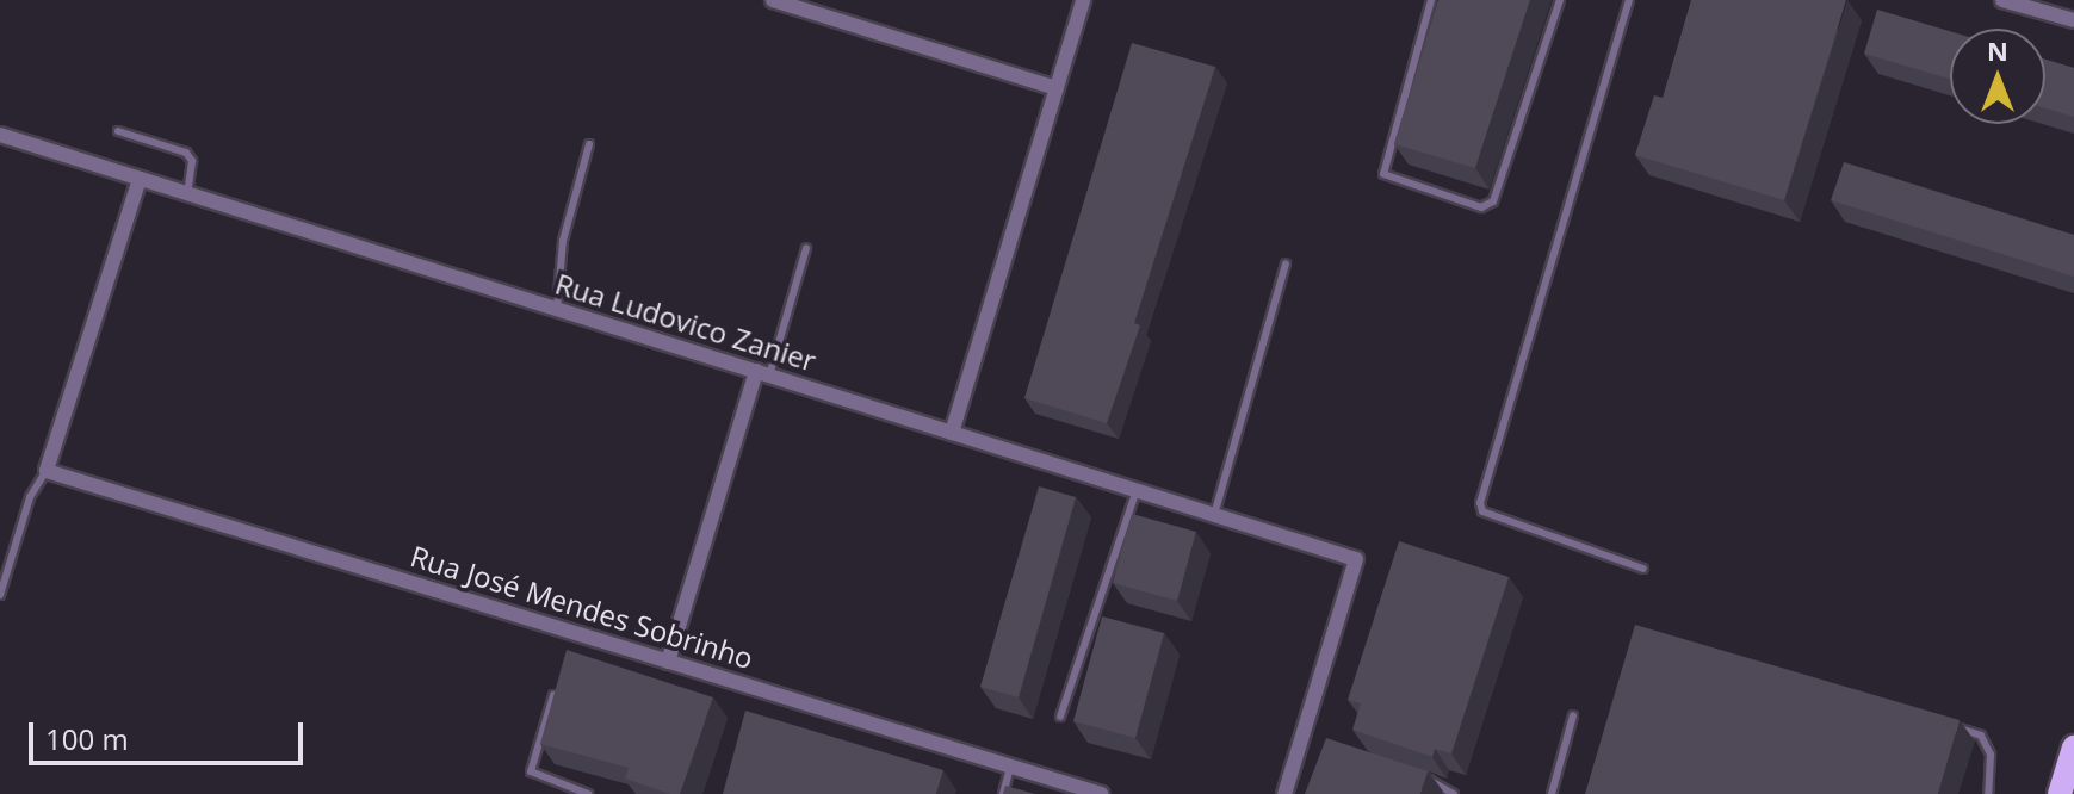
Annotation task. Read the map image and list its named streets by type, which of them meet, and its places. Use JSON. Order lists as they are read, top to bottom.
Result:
{
  "streets": {
    "street": ["Rua Ludovico Zanier", "Rua José Mendes Sobrinho"]
  },
  "scale_bar": "100 m",
  "north": "top"
}
